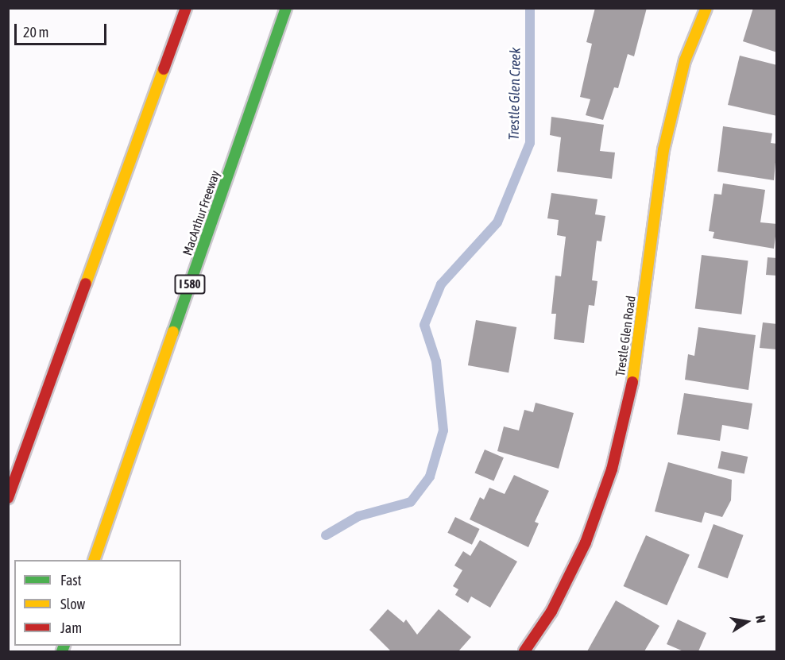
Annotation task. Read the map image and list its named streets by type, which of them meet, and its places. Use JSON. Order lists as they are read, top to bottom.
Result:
{
  "streets": {
    "main road": ["MacArthur Freeway", "I 580", "Trestle Glen Road"]
  },
  "water": ["Trestle Glen Creek"],
  "legend": ["Fast", "Slow", "Jam"],
  "scale_bar": "20 m",
  "north": "right"
}
